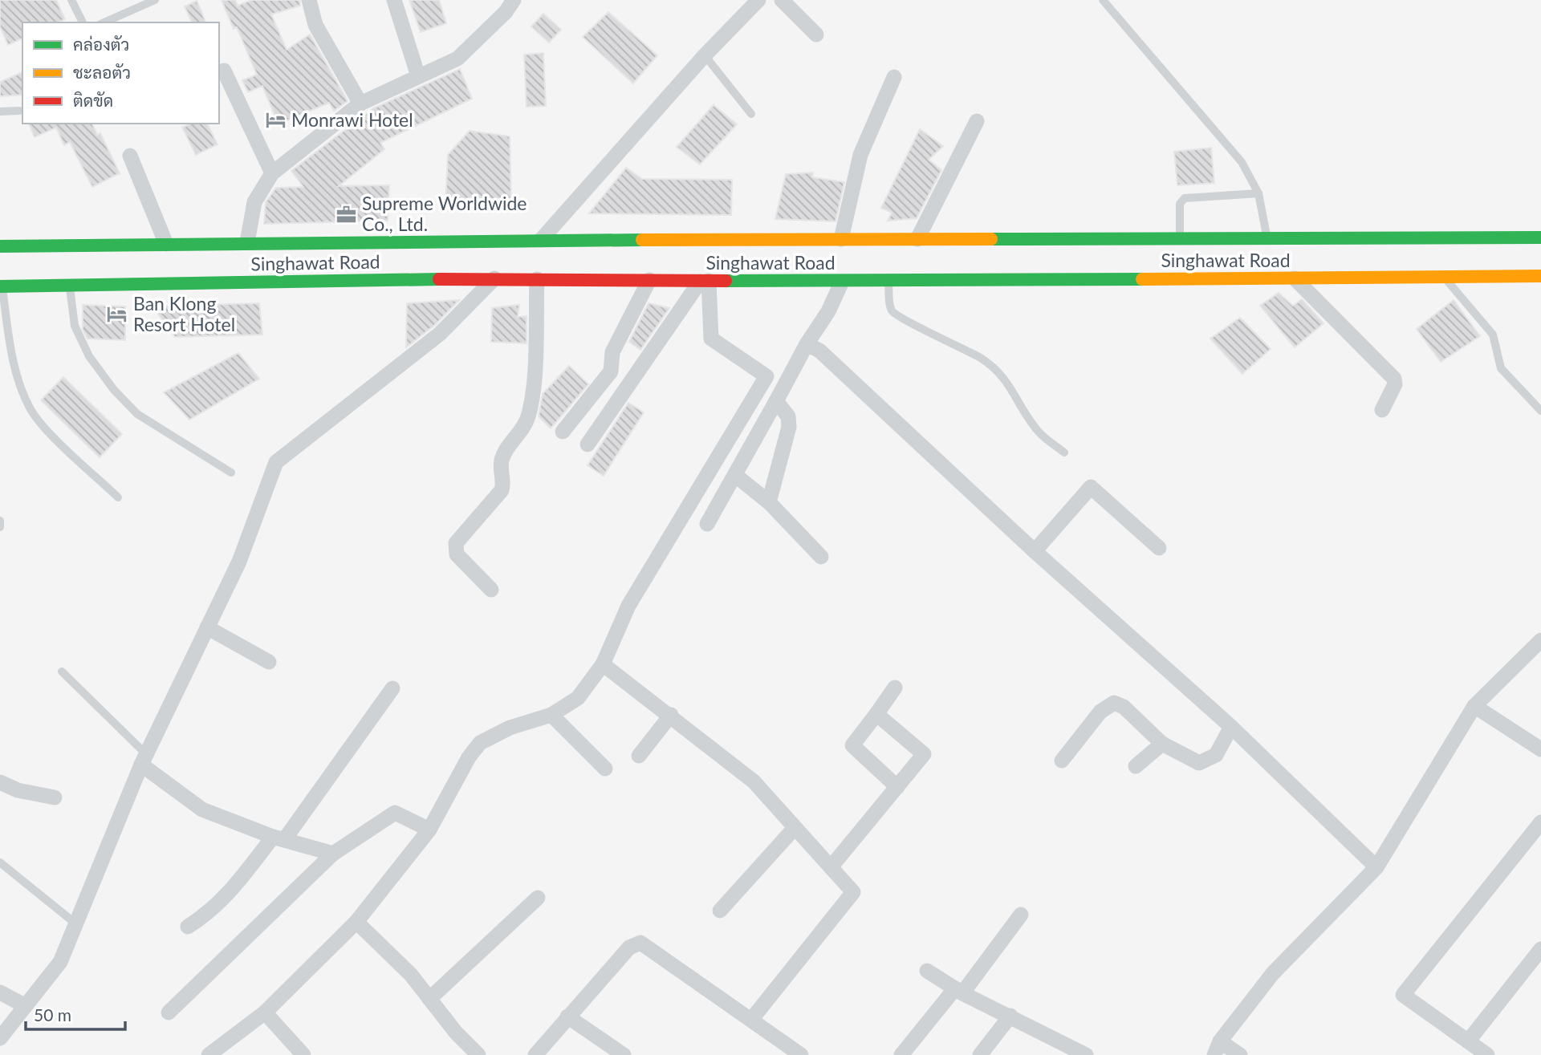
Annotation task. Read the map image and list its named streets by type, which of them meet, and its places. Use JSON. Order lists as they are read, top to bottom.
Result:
{
  "streets": {
    "main road": ["Singhawat Road"]
  },
  "places": {
    "hotel": ["Monrawi Hotel", "Ban Klong Resort Hotel"],
    "office": ["Supreme Worldwide Co., Ltd."]
  },
  "legend": ["คล่องตัว", "ชะลอตัว", "ติดขัด"],
  "scale_bar": "50 m"
}
